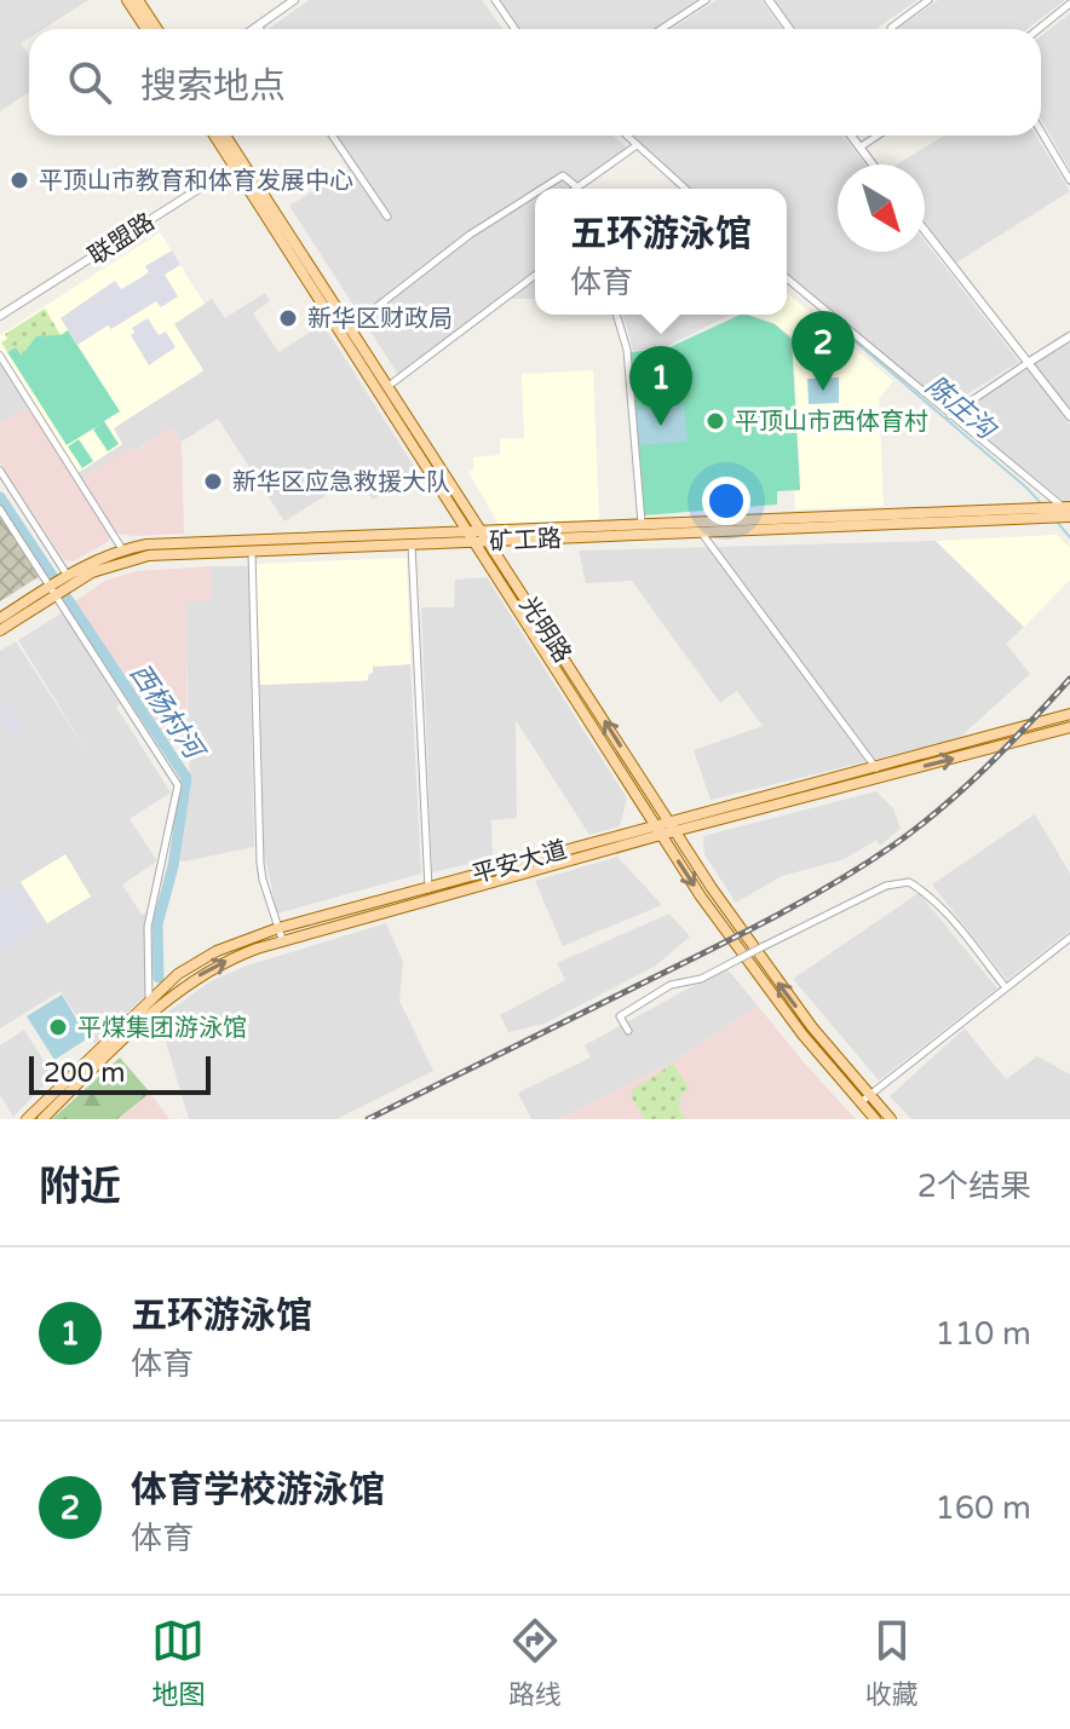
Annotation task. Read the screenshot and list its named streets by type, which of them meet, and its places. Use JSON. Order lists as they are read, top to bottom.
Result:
{
  "streets": {
    "main road": ["矿工路", "光明路", "平安大道"],
    "street": ["联盟路"]
  },
  "crossings": [
    ["联盟路", "光明路"],
    ["矿工路", "光明路"],
    ["光明路", "平安大道"]
  ],
  "water": ["陈庄沟", "西杨村河"],
  "places": [
    "平顶山市教育和体育发展中心",
    "新华区财政局",
    "平顶山市西体育村",
    "新华区应急救援大队",
    "平煤集团游泳馆"
  ],
  "scale_bar": "200 m",
  "north": "bottom right",
  "page": {
    "search": "搜索地点",
    "popup": ["五环游泳馆", "体育"],
    "pins": ["2", "1"],
    "scale": "200 m",
    "heading": ["附近", "2个结果"],
    "list": [
      {
        "mark": "1",
        "name": "五环游泳馆",
        "note": "体育",
        "value": "110 m"
      },
      {
        "mark": "2",
        "name": "体育学校游泳馆",
        "note": "体育",
        "value": "160 m"
      }
    ],
    "nav": ["地图", "路线", "收藏"]
  }
}
